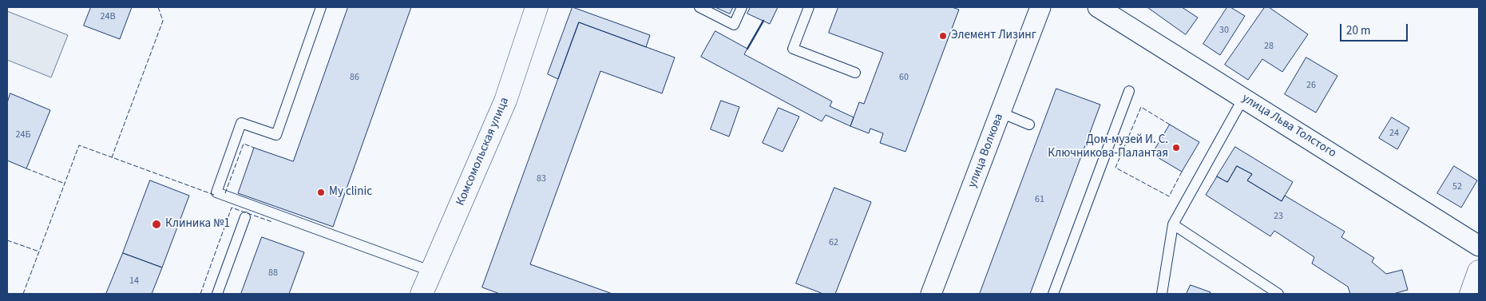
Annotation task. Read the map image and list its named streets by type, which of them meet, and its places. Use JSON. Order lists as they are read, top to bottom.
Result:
{
  "streets": {
    "main road": ["Комсомольская улица"],
    "street": ["улица Льва Толстого", "улица Волкова"]
  },
  "places": [
    "Элемент Лизинг",
    "Дом-музей И. С. Ключникова-Палантая",
    "My clinic",
    "Клиника №1"
  ],
  "house_numbers": [
    "24В",
    "30",
    "28",
    "86",
    "60",
    "26",
    "24",
    "24Б",
    "83",
    "52",
    "61",
    "23",
    "62",
    "88",
    "14"
  ],
  "scale_bar": "20 m"
}
